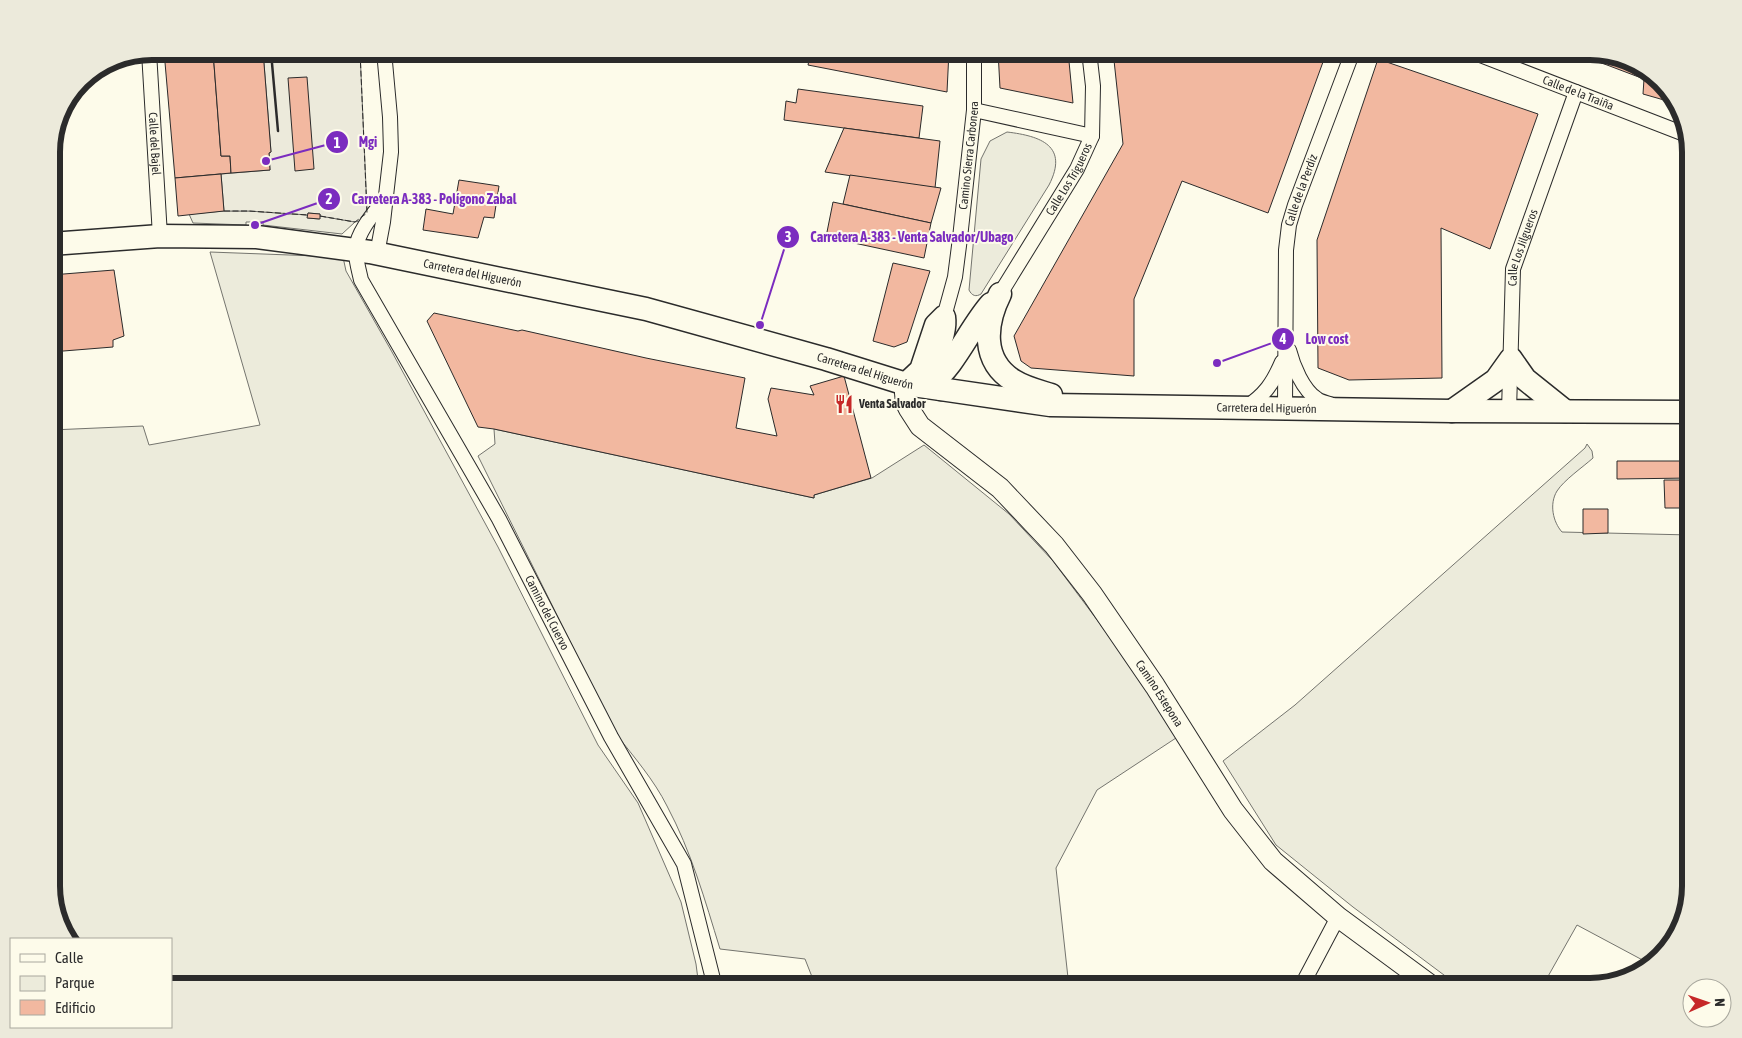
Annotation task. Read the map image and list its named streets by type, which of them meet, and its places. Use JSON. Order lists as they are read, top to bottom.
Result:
{
  "streets": {
    "main road": ["Carretera del Higuerón", "Camino Estepona"],
    "street": [
      "Calle de la Traiña",
      "Calle del Bajel",
      "Camino Sierra Carbonera",
      "Calle Los Trigueros",
      "Calle de la Perdiz",
      "Calle Los Jilgueros",
      "Camino del Cuervo"
    ]
  },
  "crossings": [
    ["Calle de la Traiña", "Calle Los Jilgueros"],
    ["Calle del Bajel", "Carretera del Higuerón"],
    ["Calle de la Perdiz", "Carretera del Higuerón"],
    ["Calle Los Jilgueros", "Carretera del Higuerón"],
    ["Carretera del Higuerón", "Camino del Cuervo"],
    ["Carretera del Higuerón", "Camino Estepona"]
  ],
  "places": {
    "other": [
      "Mgi",
      "Carretera A-383 - Polígono Zabal",
      "Carretera A-383 - Venta Salvador/Ubago",
      "Low cost"
    ],
    "restaurant": ["Venta Salvador"]
  },
  "legend": ["Calle", "Parque", "Edificio"],
  "north": "right"
}
